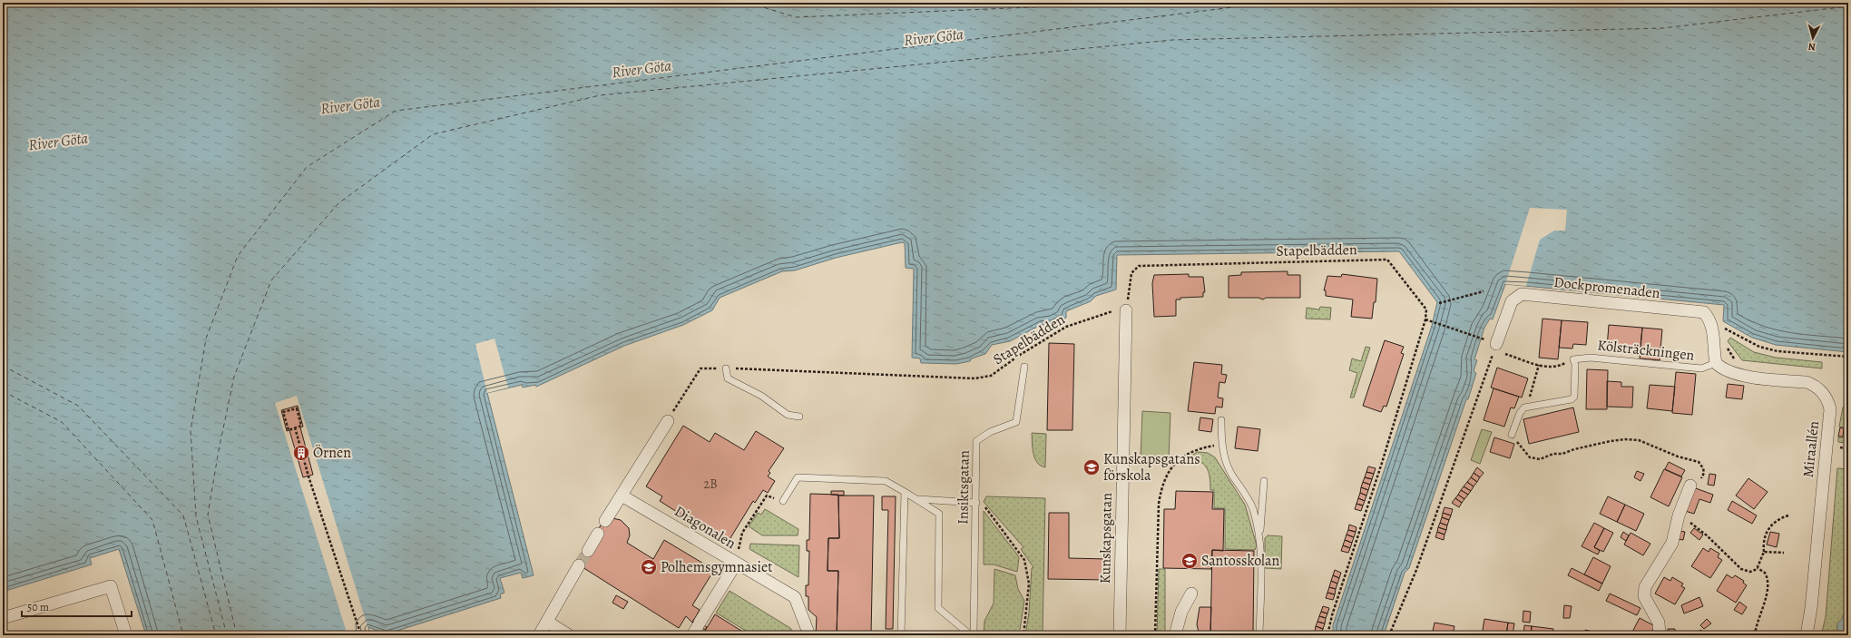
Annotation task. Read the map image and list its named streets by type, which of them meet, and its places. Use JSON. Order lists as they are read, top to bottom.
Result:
{
  "streets": {
    "street": [
      "Dockpromenaden",
      "Miraallén",
      "Diagonalen",
      "Kunskapsgatan"
    ],
    "lane": ["Kölsträckningen", "Insiktsgatan"],
    "path": ["Stapelbädden"]
  },
  "crossings": [
    ["Stapelbädden", "Kunskapsgatan"],
    ["Dockpromenaden", "Kölsträckningen"],
    ["Dockpromenaden", "Miraallén"],
    ["Kölsträckningen", "Miraallén"]
  ],
  "water": ["River Göta"],
  "places": {
    "building": ["Örnen"],
    "school or university": ["Kunskapsgatans förskola", "Santosskolan", "Polhemsgymnasiet"]
  },
  "house_numbers": ["2B"],
  "scale_bar": "50 m",
  "north": "bottom"
}
